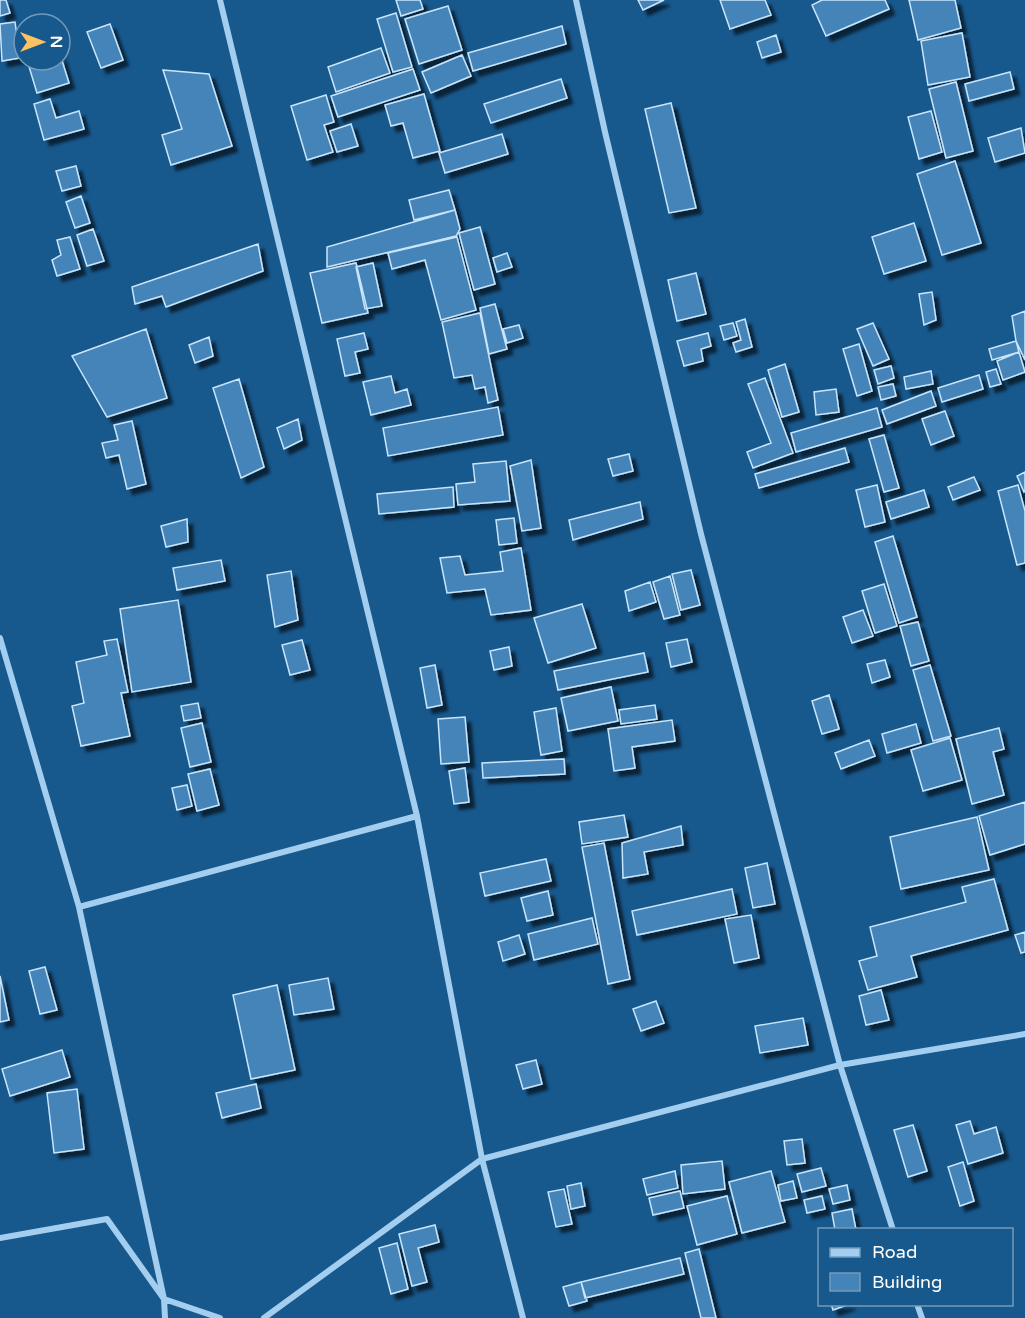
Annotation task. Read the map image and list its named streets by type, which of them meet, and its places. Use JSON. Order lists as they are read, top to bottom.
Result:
{
  "legend": ["Road", "Building"],
  "north": "right"
}
